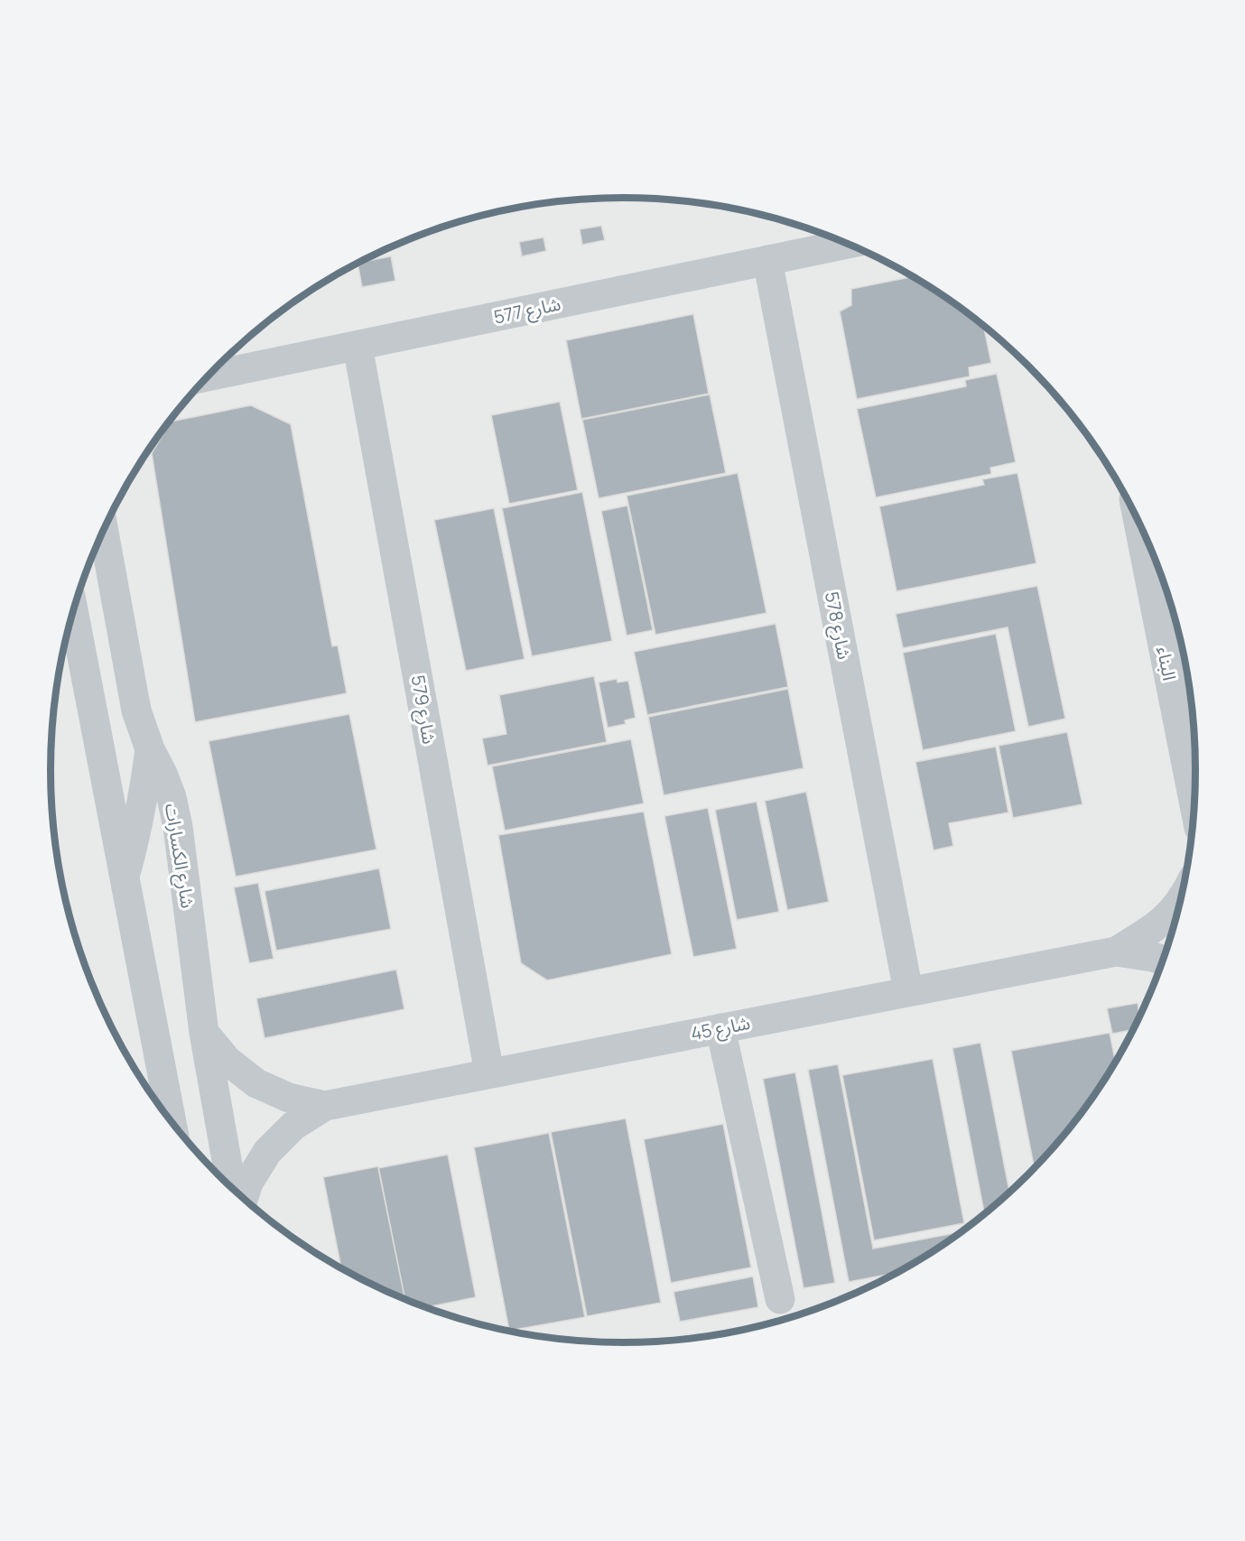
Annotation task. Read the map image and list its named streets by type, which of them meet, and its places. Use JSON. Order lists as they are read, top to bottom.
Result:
{
  "streets": {
    "street": [
      "شارع 577",
      "شارع 578",
      "البناء",
      "شارع 579",
      "شارع الكسارات",
      "شارع 45"
    ]
  },
  "crossings": [
    ["شارع 577", "شارع 578"],
    ["شارع 577", "شارع 579"],
    ["شارع 578", "شارع 45"],
    ["شارع 579", "شارع 45"],
    ["شارع الكسارات", "شارع 45"]
  ]
}
